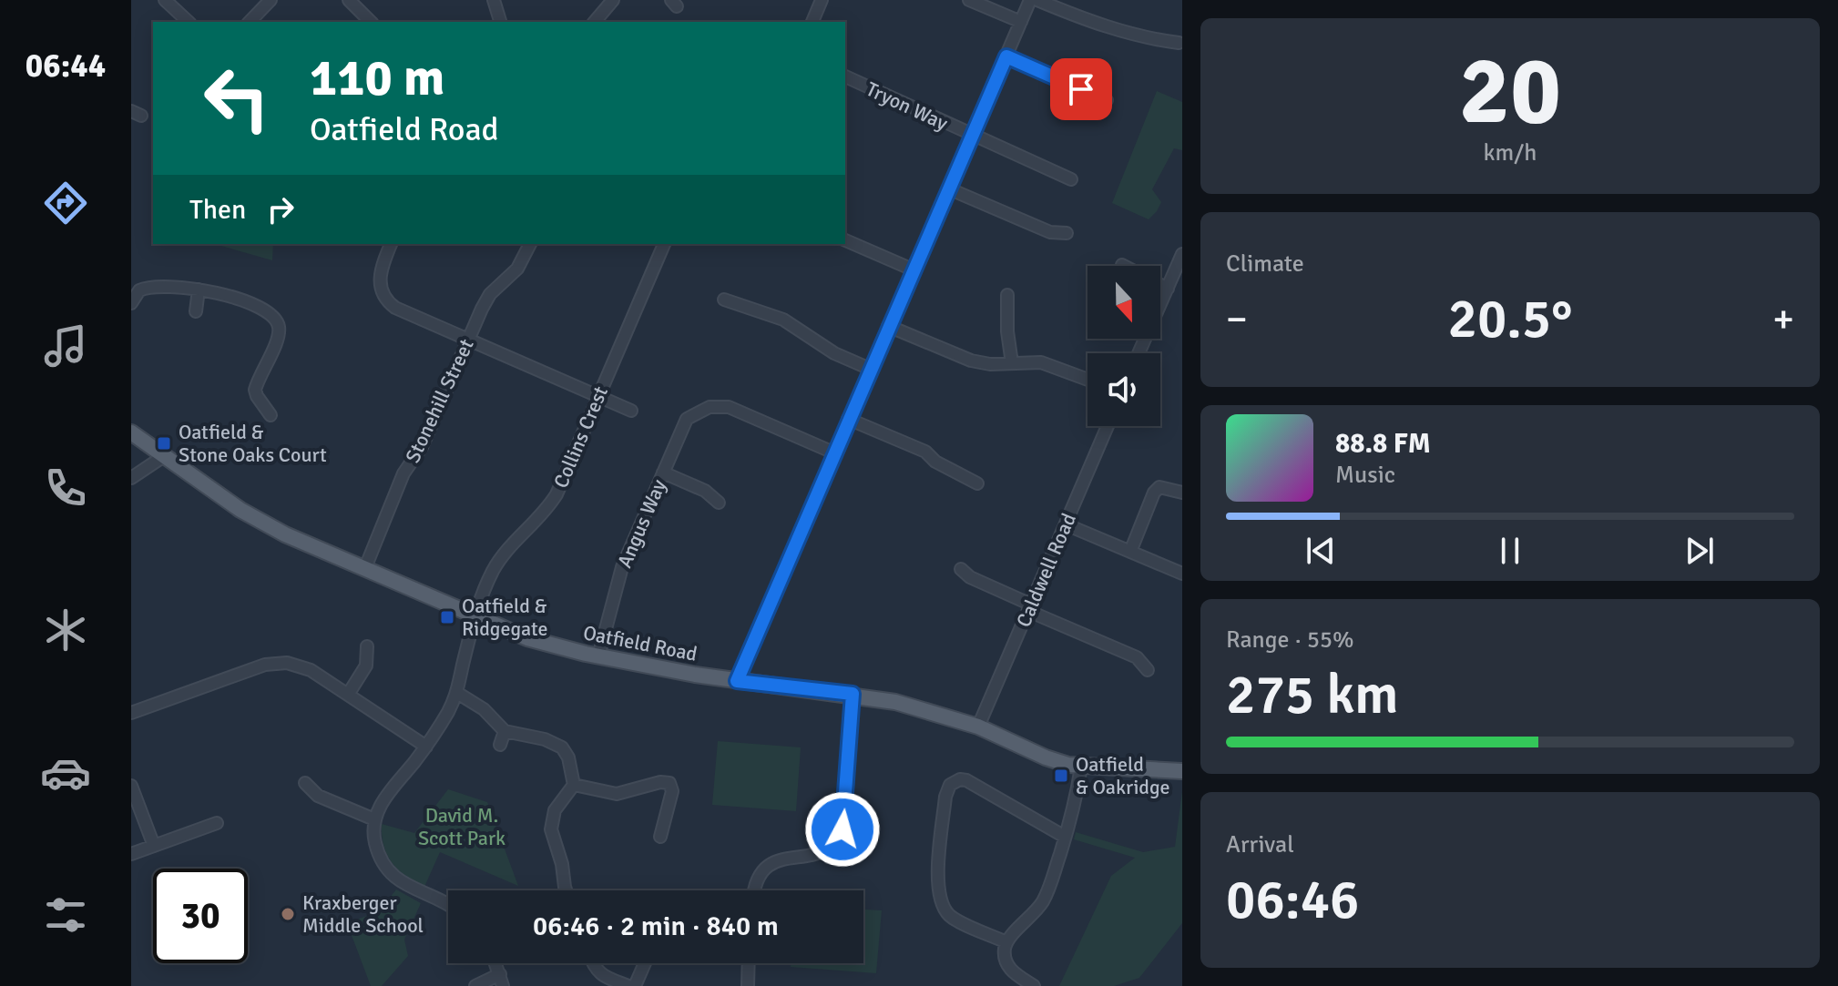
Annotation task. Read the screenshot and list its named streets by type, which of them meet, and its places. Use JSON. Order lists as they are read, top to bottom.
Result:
{
  "streets": {
    "main road": ["Oatfield Road"],
    "street": [
      "Tryon Way",
      "Stonehill Street",
      "Collins Crest",
      "Angus Way",
      "Caldwell Road"
    ]
  },
  "crossings": [
    ["Stonehill Street", "Oatfield Road"],
    ["Collins Crest", "Oatfield Road"],
    ["Angus Way", "Oatfield Road"],
    ["Caldwell Road", "Oatfield Road"]
  ],
  "parks": ["David M. Scott Park"],
  "places": {
    "transit": ["Oatfield & Stone Oaks Court", "Oatfield & Ridgegate", "Oatfield & Oakridge"],
    "other": ["Kraxberger Middle School"]
  },
  "north": "bottom",
  "page": {
    "tabs": "06:44",
    "tile": [
      ["20", "km/h"],
      "Climate",
      ["Range · 55%", "275 km"],
      ["Arrival", "06:46"]
    ],
    "turn": ["110 m", "Oatfield Road"],
    "then": "Then",
    "heat": ["−", "20.5°", "+"],
    "song": ["88.8 FM", "Music"],
    "limit": "30",
    "trip": "06:46 · 2 min · 840 m"
  }
}
